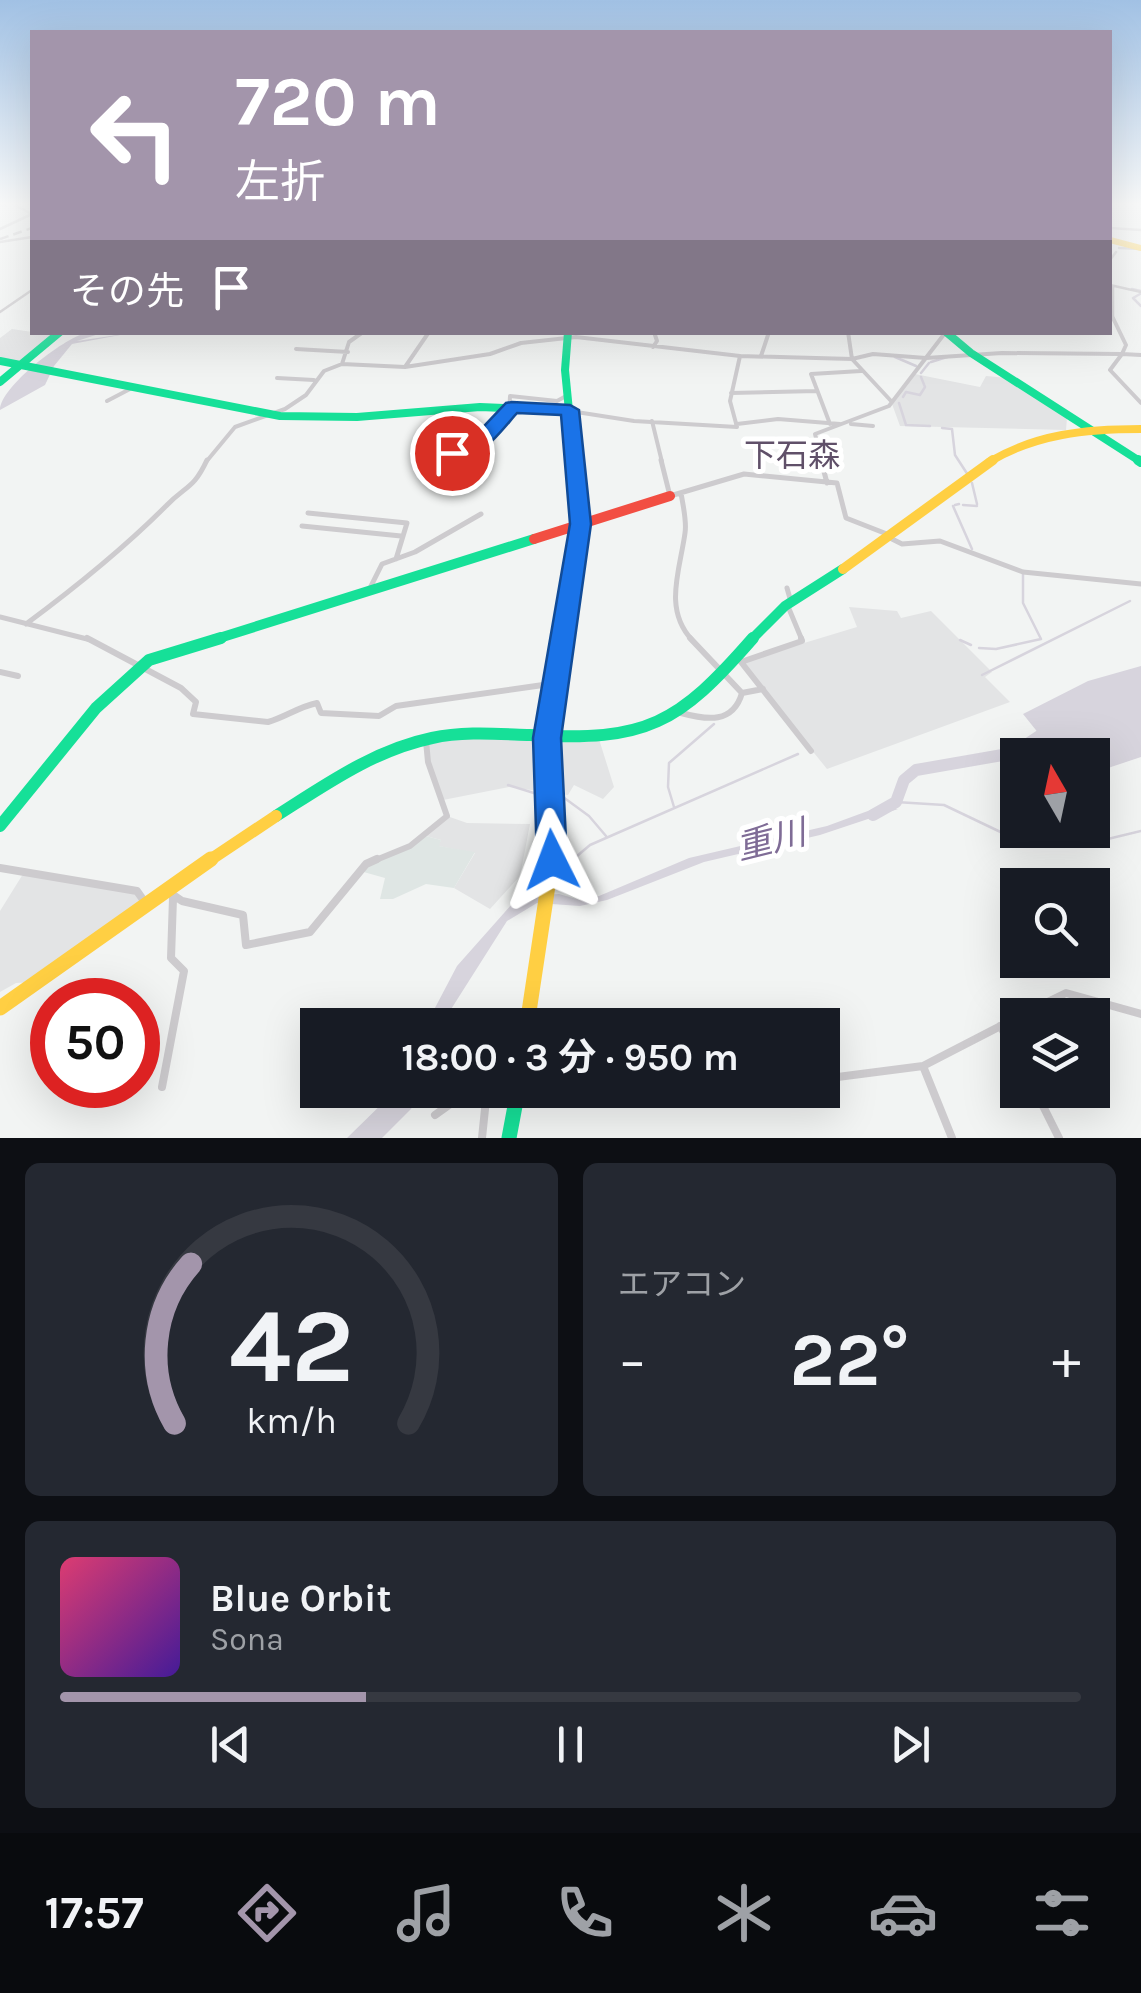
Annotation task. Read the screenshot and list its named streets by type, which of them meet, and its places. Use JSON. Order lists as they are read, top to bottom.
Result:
{
  "districts": ["下石森"],
  "water": ["重川"],
  "north": "top",
  "page": {
    "turn": ["720 m", "左折"],
    "then": "その先",
    "limit": "50",
    "trip": "18:00 · 3 分 · 950 m",
    "tile": "エアコン",
    "heat": ["−", "22°", "+"],
    "song": ["Blue Orbit", "Sona"],
    "tabs": "17:57",
    "gauge": ["42", "km/h"]
  }
}
